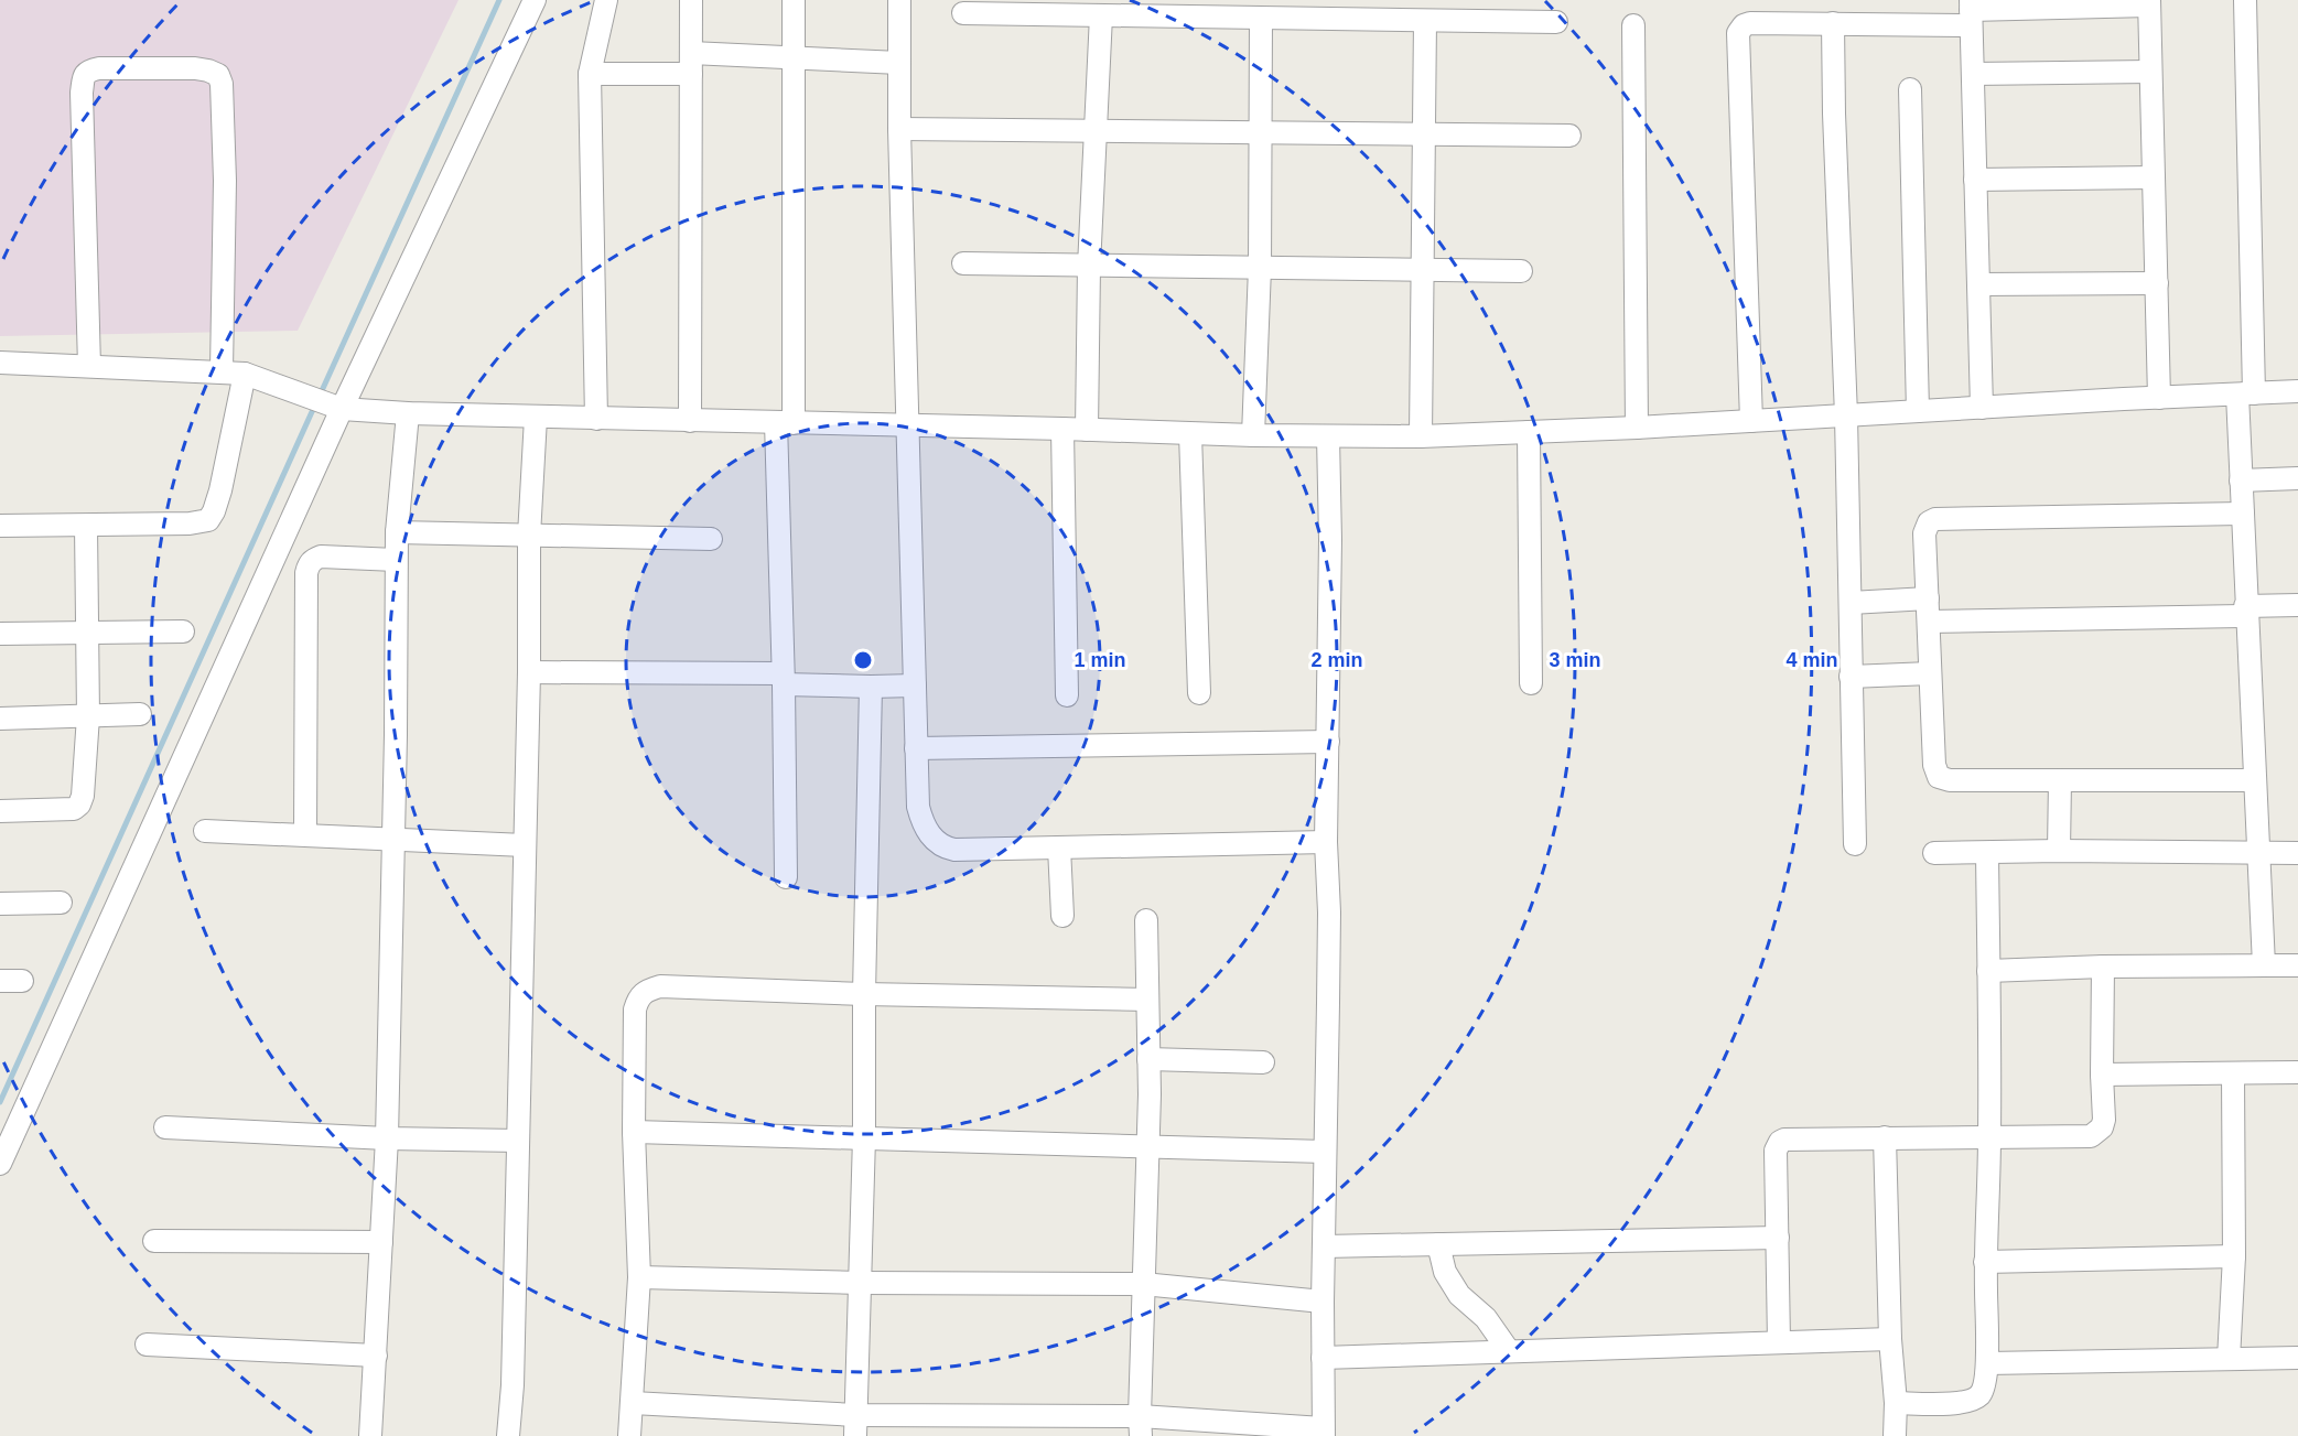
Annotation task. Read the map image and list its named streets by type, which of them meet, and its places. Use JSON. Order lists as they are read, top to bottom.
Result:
{
  "rings": [
    "1 min",
    "2 min",
    "3 min",
    "4 min"
  ]
}
